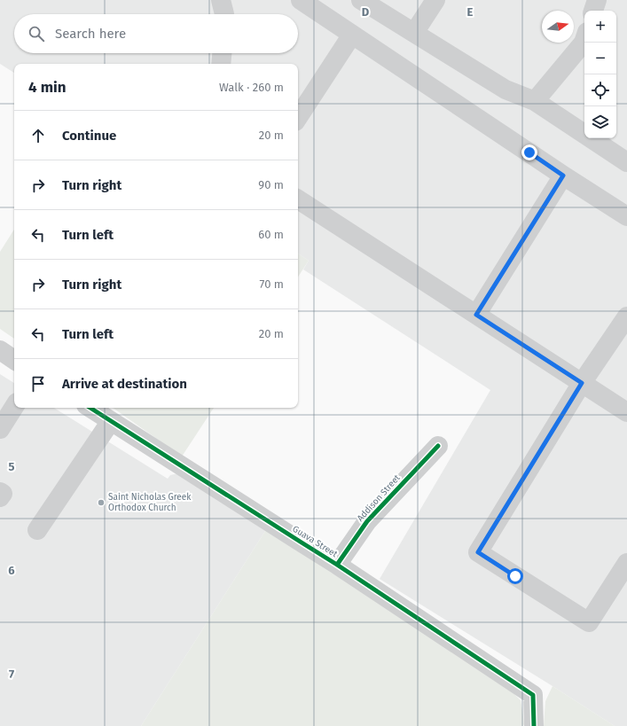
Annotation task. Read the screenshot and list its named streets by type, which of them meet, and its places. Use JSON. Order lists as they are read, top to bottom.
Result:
{
  "streets": {
    "street": ["Addison Street", "Guava Street"]
  },
  "crossings": [
    ["Addison Street", "Guava Street"]
  ],
  "places": ["Saint Nicholas Greek Orthodox Church"],
  "north": "right",
  "page": {
    "map_buttons": ["+", "−"],
    "search": "Search here",
    "heading": ["4 min", "Walk · 260 m"],
    "list": [
      ["Continue", "20 m"],
      ["Turn right", "90 m"],
      ["Turn left", "60 m"],
      ["Turn right", "70 m"],
      ["Turn left", "20 m"],
      "Arrive at destination"
    ]
  },
  "grid": {
    "columns": ["D", "E"],
    "rows": ["5", "6", "7"]
  }
}
